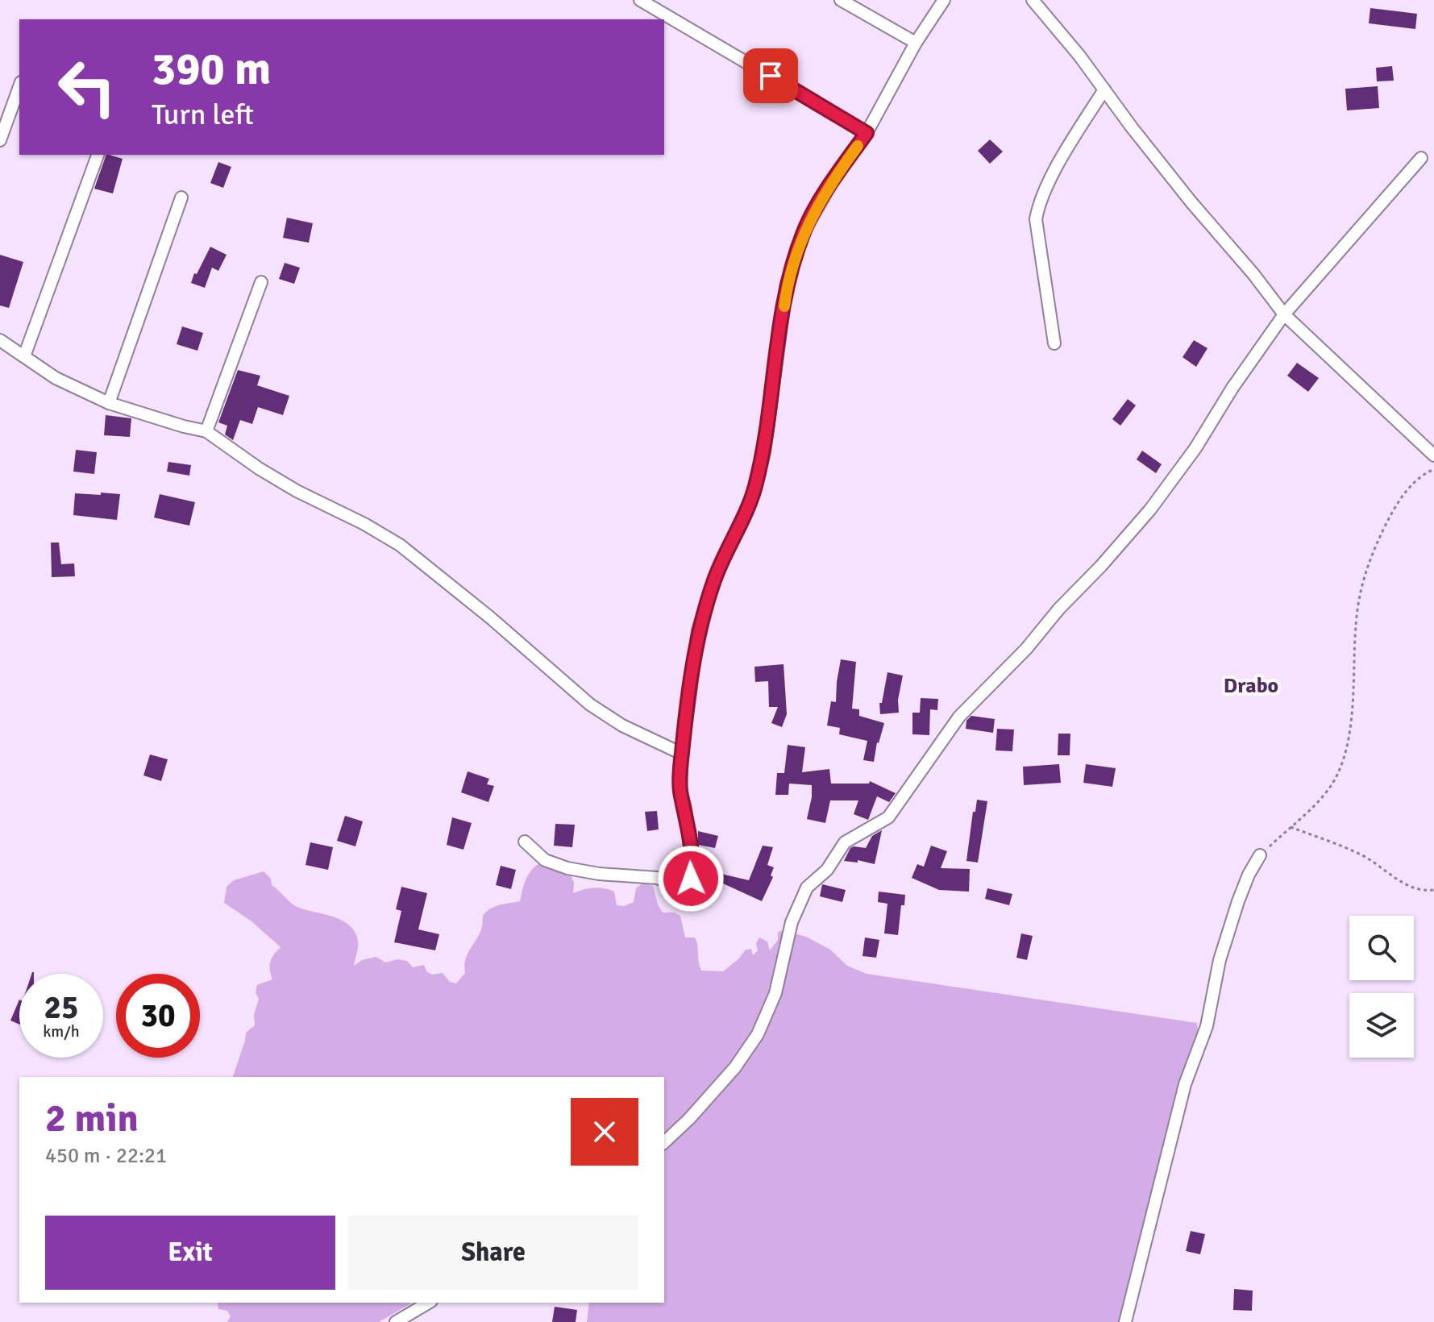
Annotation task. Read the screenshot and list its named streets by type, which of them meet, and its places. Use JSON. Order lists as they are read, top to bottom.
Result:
{
  "districts": ["Drabo"],
  "page": {
    "turn": ["390 m", "Turn left"],
    "speed": "25 km/h",
    "limit": "30",
    "heading": ["2 min", "450 m · 22:21"],
    "buttons": ["Exit", "Share"]
  }
}
